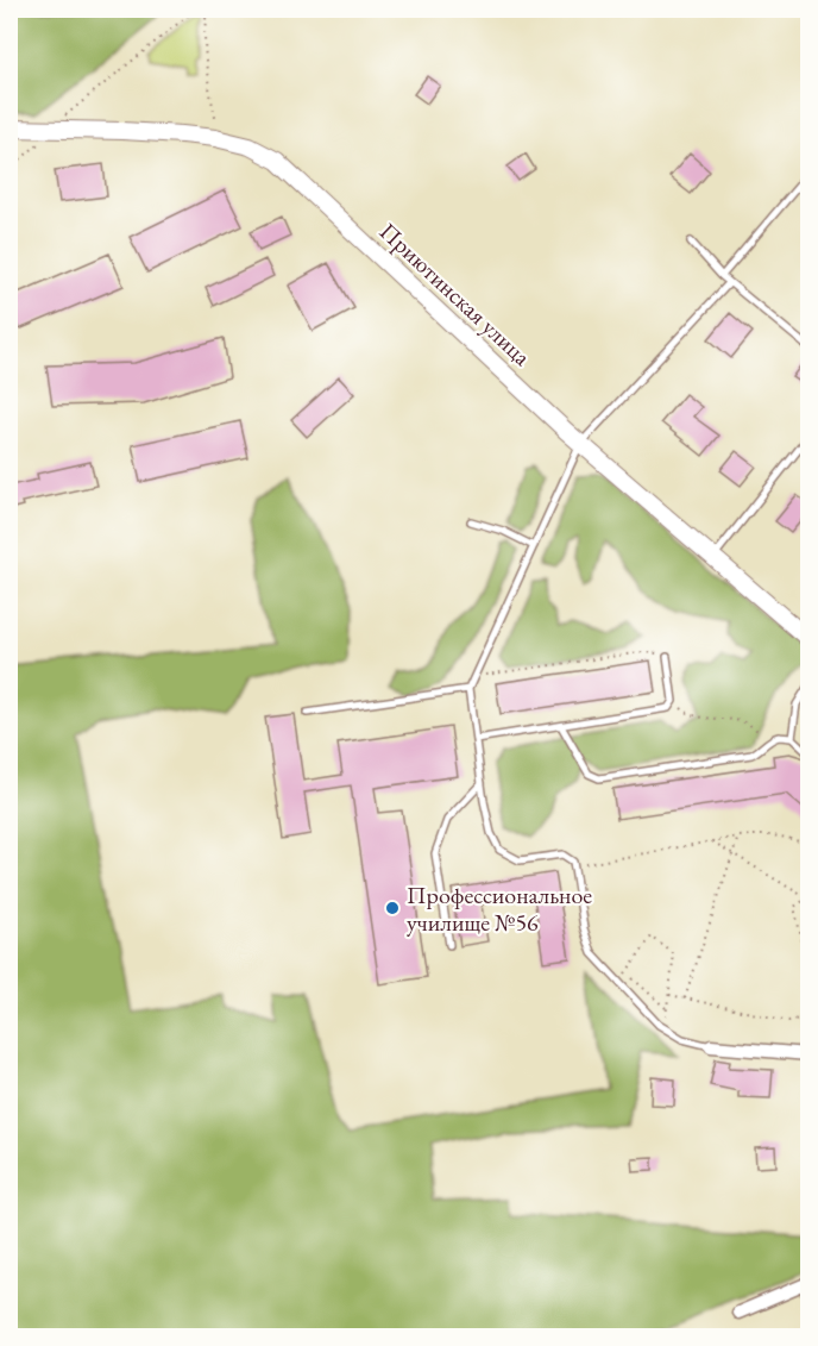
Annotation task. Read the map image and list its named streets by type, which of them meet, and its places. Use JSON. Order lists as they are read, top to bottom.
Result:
{
  "streets": {
    "street": ["Приютинская улица"]
  },
  "places": ["Профессиональное училище №56"]
}
